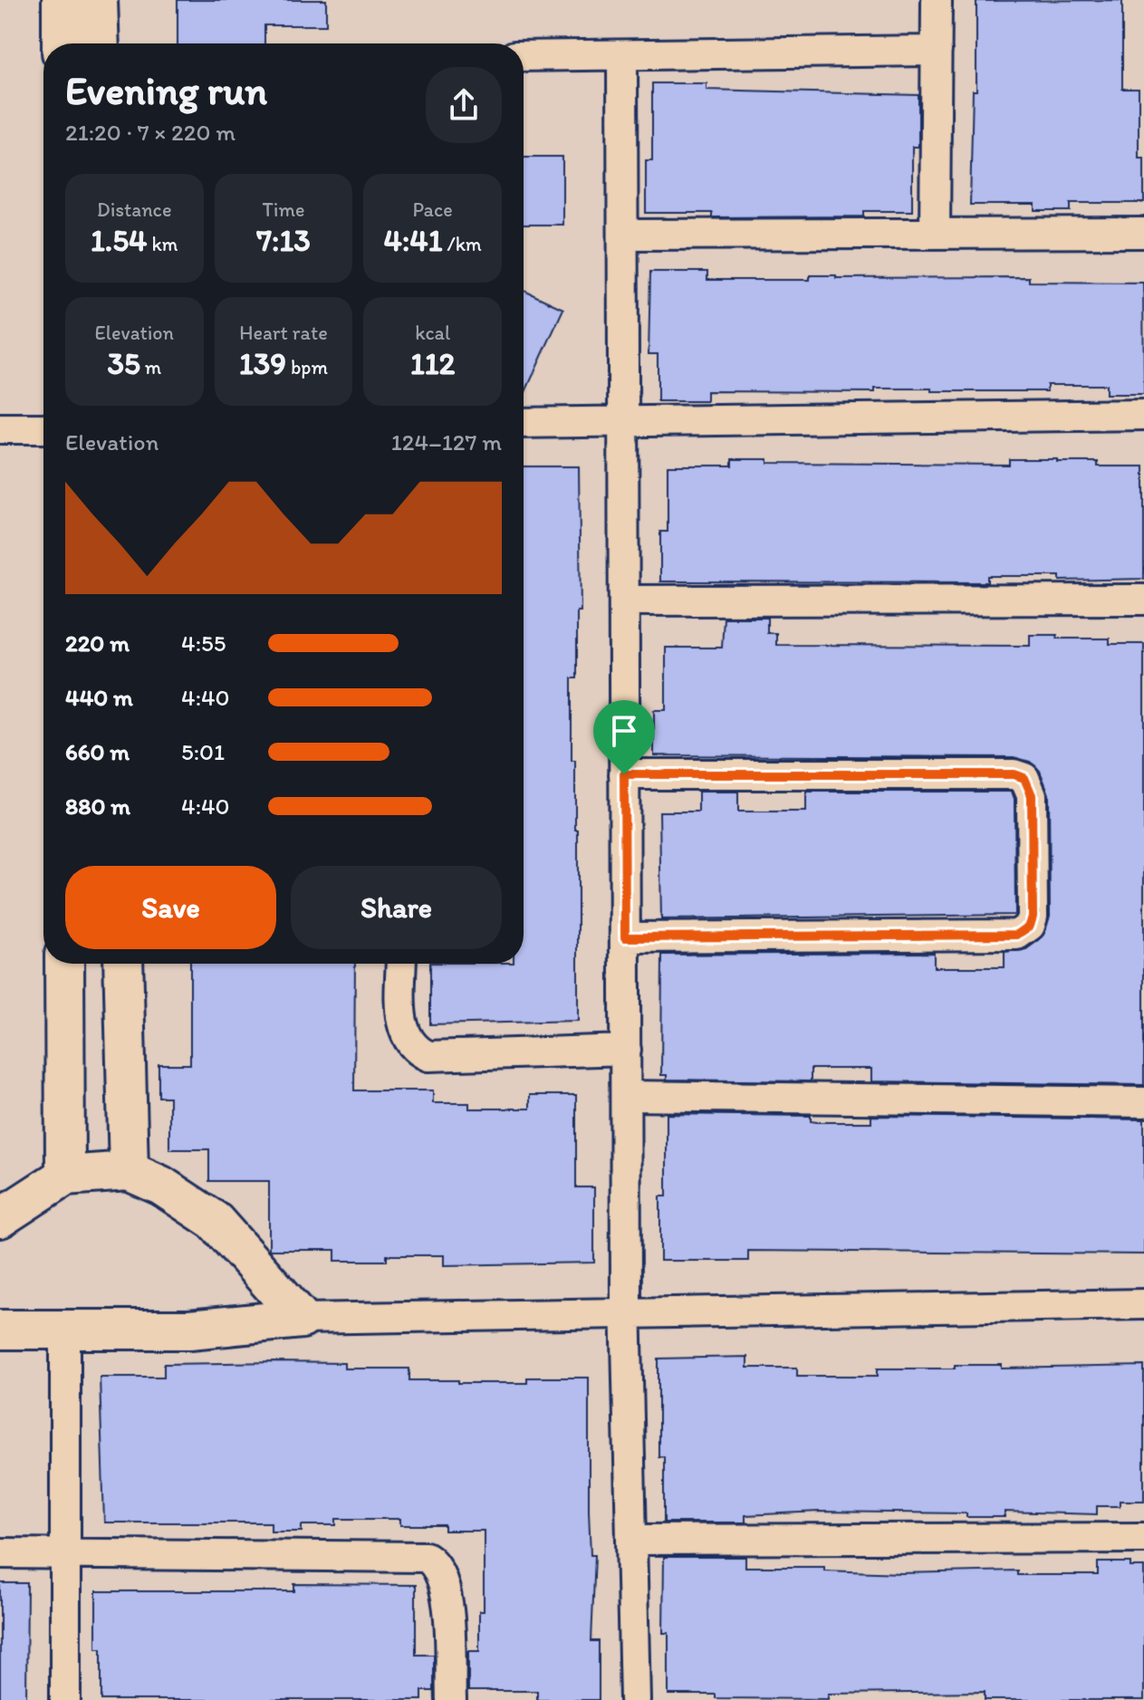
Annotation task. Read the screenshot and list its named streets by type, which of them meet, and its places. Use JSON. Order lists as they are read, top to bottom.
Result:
{
  "page": {
    "heading": ["Evening run", "21:20 · 7 × 220 m"],
    "stats": [
      ["Distance", "1.54 km"],
      ["Time", "7:13"],
      ["Pace", "4:41 /km"],
      ["Elevation", "35 m"],
      ["Heart rate", "139 bpm"],
      ["kcal", "112"]
    ],
    "chart": ["Elevation", "124–127 m"],
    "list": [
      {
        "name": "220 m",
        "note": "4:55"
      },
      {
        "name": "440 m",
        "note": "4:40"
      },
      {
        "name": "660 m",
        "note": "5:01"
      },
      {
        "name": "880 m",
        "note": "4:40"
      }
    ],
    "buttons": ["Save", "Share"]
  }
}
